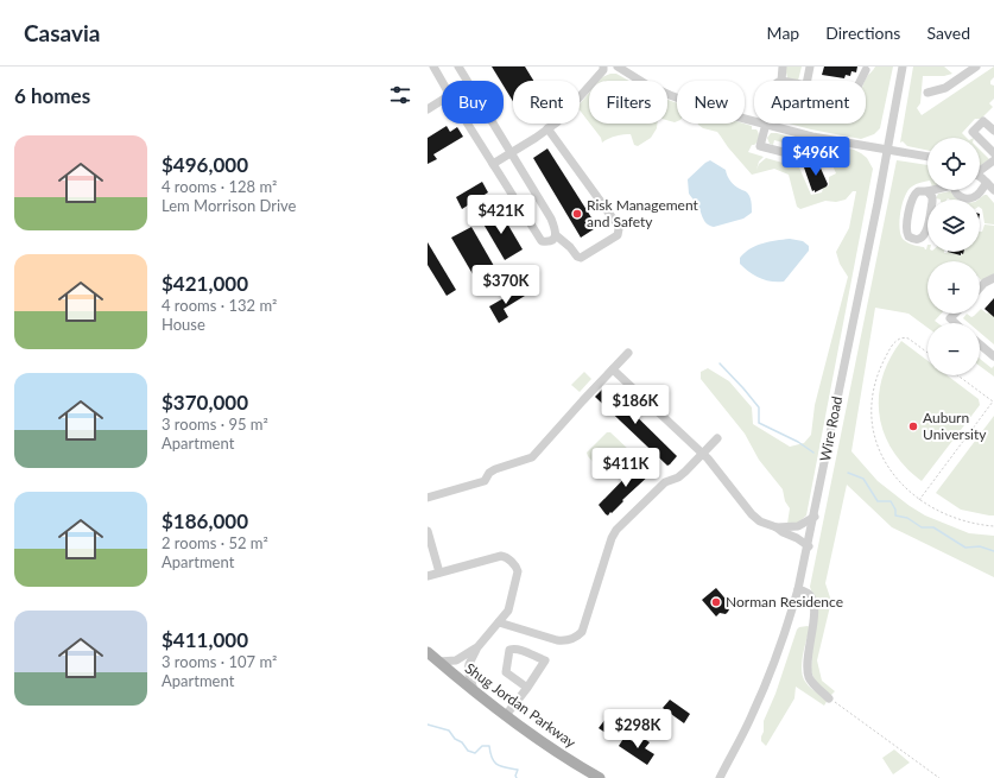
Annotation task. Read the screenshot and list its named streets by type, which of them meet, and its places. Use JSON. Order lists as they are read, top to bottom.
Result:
{
  "streets": {
    "main road": ["Shug Jordan Parkway"],
    "street": ["Wire Road"]
  },
  "places": ["Risk Management and Safety", "Auburn University", "Norman Residence"],
  "page": {
    "header": "Casavia",
    "nav": ["Map", "Directions", "Saved"],
    "heading": "6 homes",
    "chip": [
      "Buy",
      "Rent",
      "Filters",
      "New",
      "Apartment"
    ],
    "list": [
      {
        "name": "$496,000",
        "note": "4 rooms · 128 m² · Lem Morrison Drive"
      },
      {
        "name": "$421,000",
        "note": "4 rooms · 132 m² · House"
      },
      {
        "name": "$370,000",
        "note": "3 rooms · 95 m² · Apartment"
      },
      {
        "name": "$186,000",
        "note": "2 rooms · 52 m² · Apartment"
      },
      {
        "name": "$411,000",
        "note": "3 rooms · 107 m² · Apartment"
      }
    ],
    "price": [
      "$496K",
      "$421K",
      "$370K",
      "$186K",
      "$411K",
      "$298K"
    ],
    "map_buttons": ["+", "−"]
  }
}
